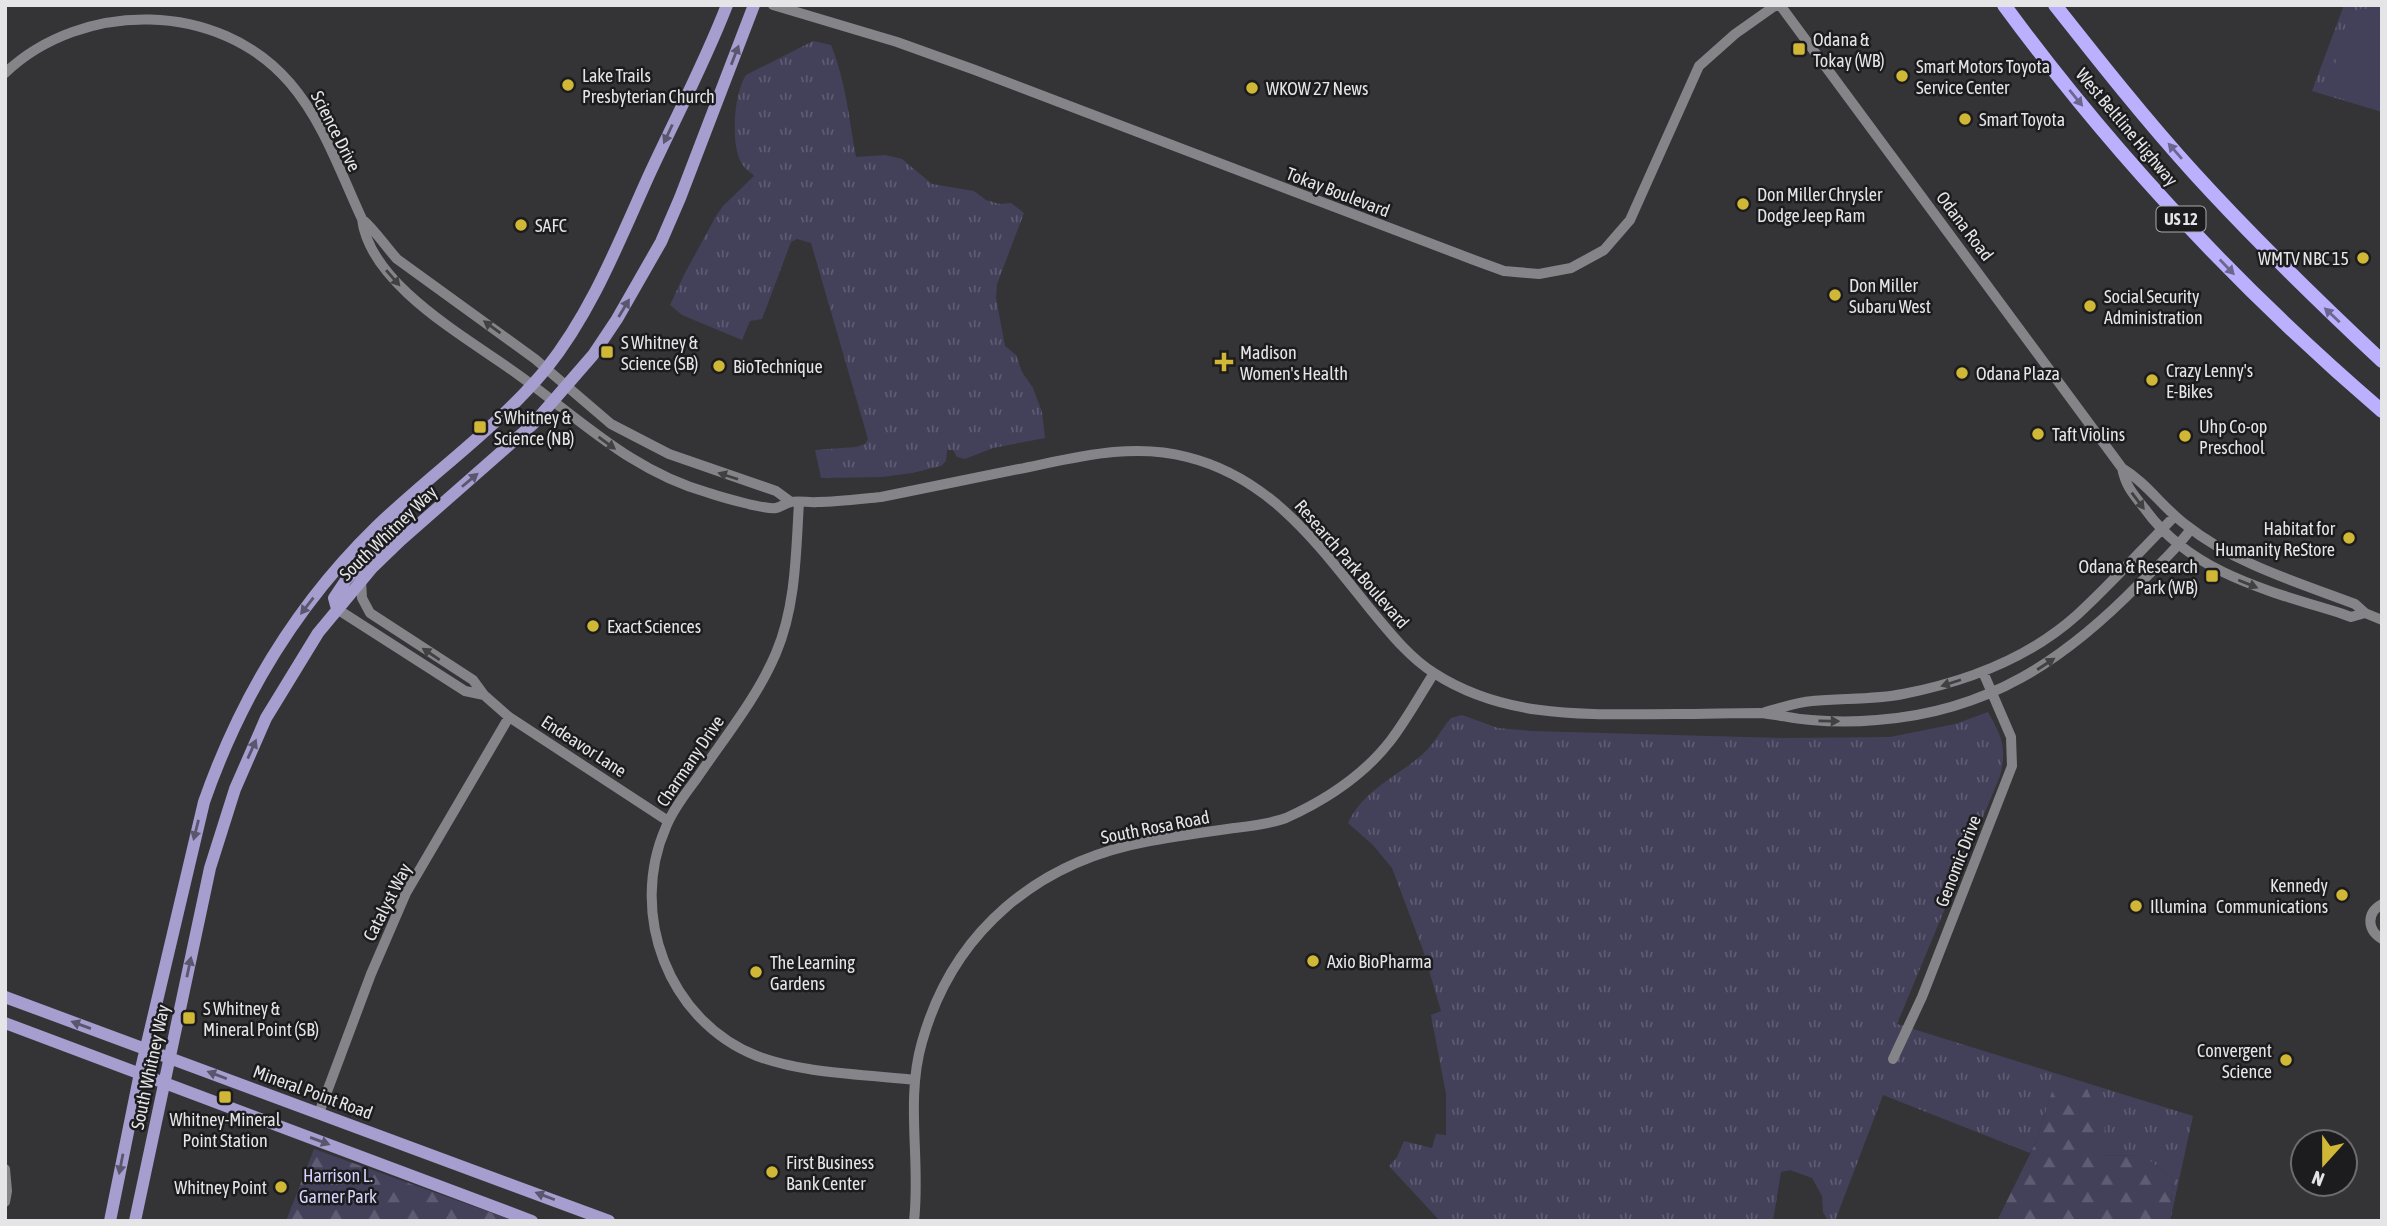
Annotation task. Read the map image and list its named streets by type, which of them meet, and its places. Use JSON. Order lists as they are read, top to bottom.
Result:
{
  "streets": {
    "highway": ["West Beltline Highway", "US 12"],
    "main road": ["South Whitney Way", "Mineral Point Road"],
    "street": [
      "Science Drive",
      "Tokay Boulevard",
      "Odana Road",
      "Research Park Boulevard",
      "Endeavor Lane",
      "Charmany Drive",
      "South Rosa Road",
      "Genomic Drive",
      "Catalyst Way"
    ]
  },
  "crossings": [
    ["Science Drive", "South Whitney Way"],
    ["Science Drive", "Research Park Boulevard"],
    ["Tokay Boulevard", "Odana Road"],
    ["Odana Road", "Research Park Boulevard"],
    ["South Whitney Way", "Research Park Boulevard"],
    ["South Whitney Way", "Endeavor Lane"],
    ["South Whitney Way", "Mineral Point Road"],
    ["Research Park Boulevard", "Charmany Drive"],
    ["Research Park Boulevard", "South Rosa Road"],
    ["Research Park Boulevard", "Genomic Drive"],
    ["Endeavor Lane", "Charmany Drive"],
    ["Endeavor Lane", "Catalyst Way"],
    ["Charmany Drive", "South Rosa Road"],
    ["Catalyst Way", "Mineral Point Road"]
  ],
  "parks": ["Harrison L. Garner Park"],
  "places": {
    "transit": [
      "Odana & Tokay (WB)",
      "S Whitney & Science (SB)",
      "S Whitney & Science (NB)",
      "Odana & Research Park (WB)",
      "S Whitney & Mineral Point (SB)",
      "Whitney-Mineral Point Station"
    ],
    "other": [
      "Smart Motors Toyota Service Center",
      "Lake Trails Presbyterian Church",
      "WKOW 27 News",
      "Smart Toyota",
      "Don Miller Chrysler Dodge Jeep Ram",
      "SAFC",
      "WMTV NBC 15",
      "Don Miller Subaru West",
      "Social Security Administration",
      "BioTechnique",
      "Odana Plaza",
      "Crazy Lenny's E-Bikes",
      "Taft Violins",
      "Uhp Co-op Preschool",
      "Habitat for Humanity ReStore",
      "Exact Sciences",
      "Kennedy Communications",
      "Illumina",
      "Axio BioPharma",
      "The Learning Gardens",
      "Convergent Science",
      "First Business Bank Center",
      "Whitney Point"
    ],
    "health": ["Madison Women's Health"]
  },
  "north": "bottom"
}
